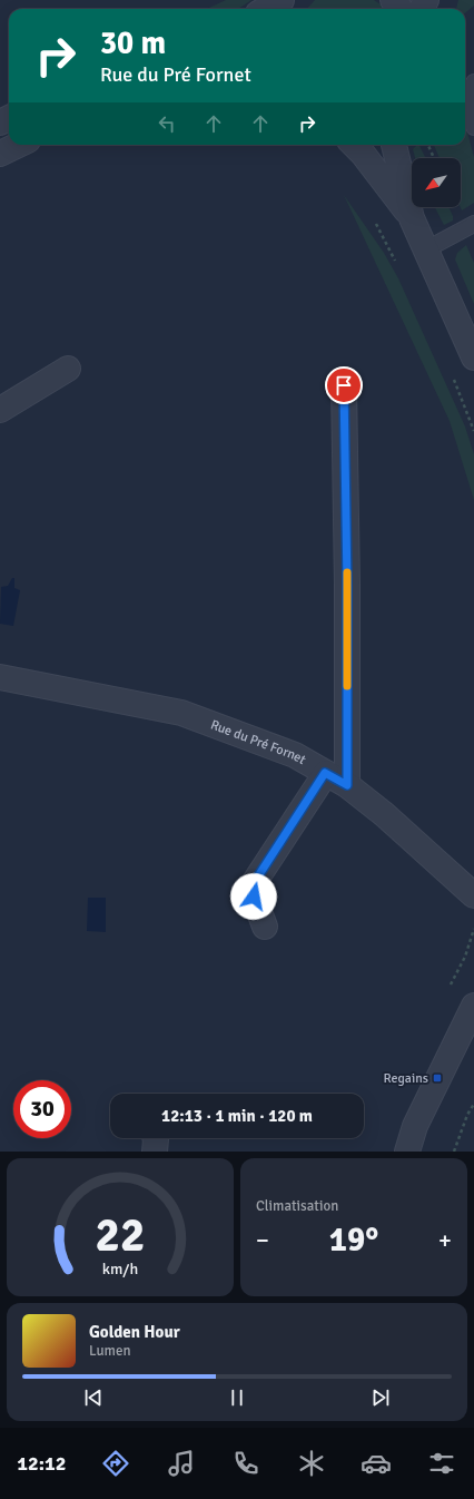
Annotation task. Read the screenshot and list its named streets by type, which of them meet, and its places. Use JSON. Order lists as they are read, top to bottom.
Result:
{
  "streets": {
    "street": ["Rue du Pré Fornet"]
  },
  "places": {
    "transit": ["Regains"]
  },
  "north": "bottom left",
  "page": {
    "turn": ["30 m", "Rue du Pré Fornet"],
    "limit": "30",
    "trip": "12:13 · 1 min · 120 m",
    "tile": "Climatisation",
    "heat": ["−", "19°", "+"],
    "song": ["Golden Hour", "Lumen"],
    "tabs": "12:12",
    "gauge": ["22", "km/h"]
  }
}
